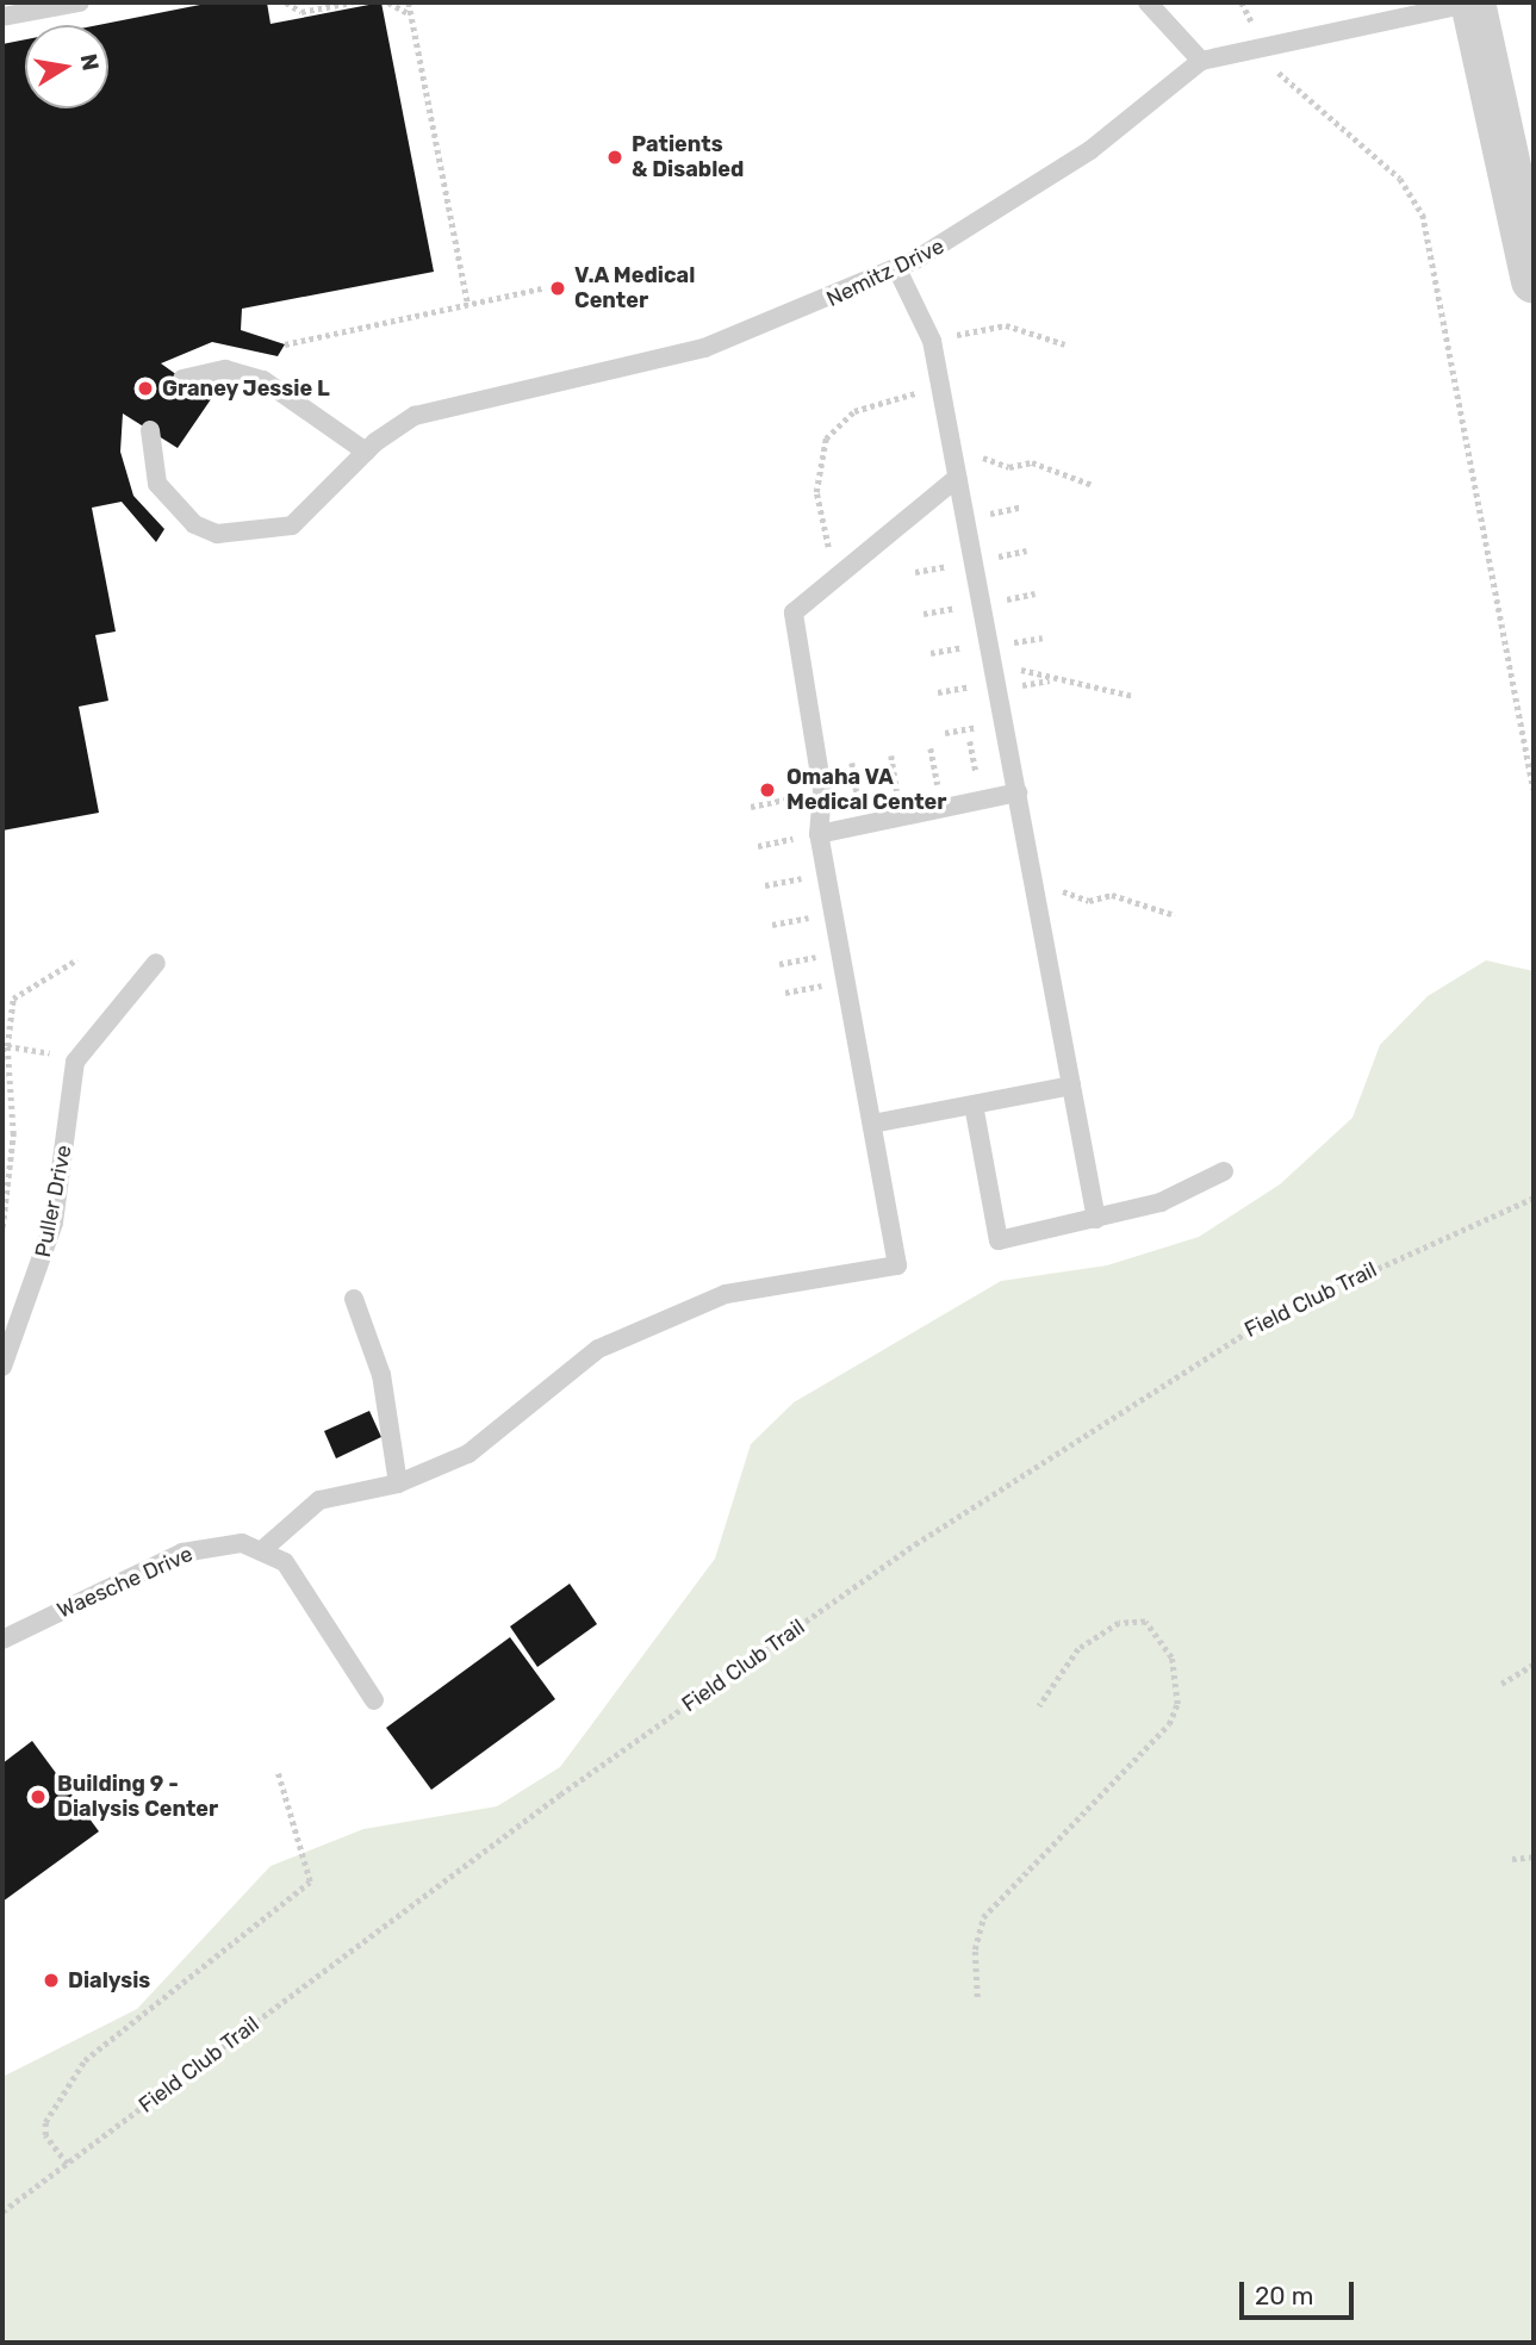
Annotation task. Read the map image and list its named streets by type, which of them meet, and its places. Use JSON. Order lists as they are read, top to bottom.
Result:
{
  "streets": {
    "lane": ["Nemitz Drive", "Puller Drive", "Waesche Drive"],
    "path": ["Field Club Trail"]
  },
  "places": [
    "Patients & Disabled",
    "V.A Medical Center",
    "Graney Jessie L",
    "Omaha VA Medical Center",
    "Building 9 - Dialysis Center",
    "Dialysis"
  ],
  "scale_bar": "20 m",
  "north": "right"
}
